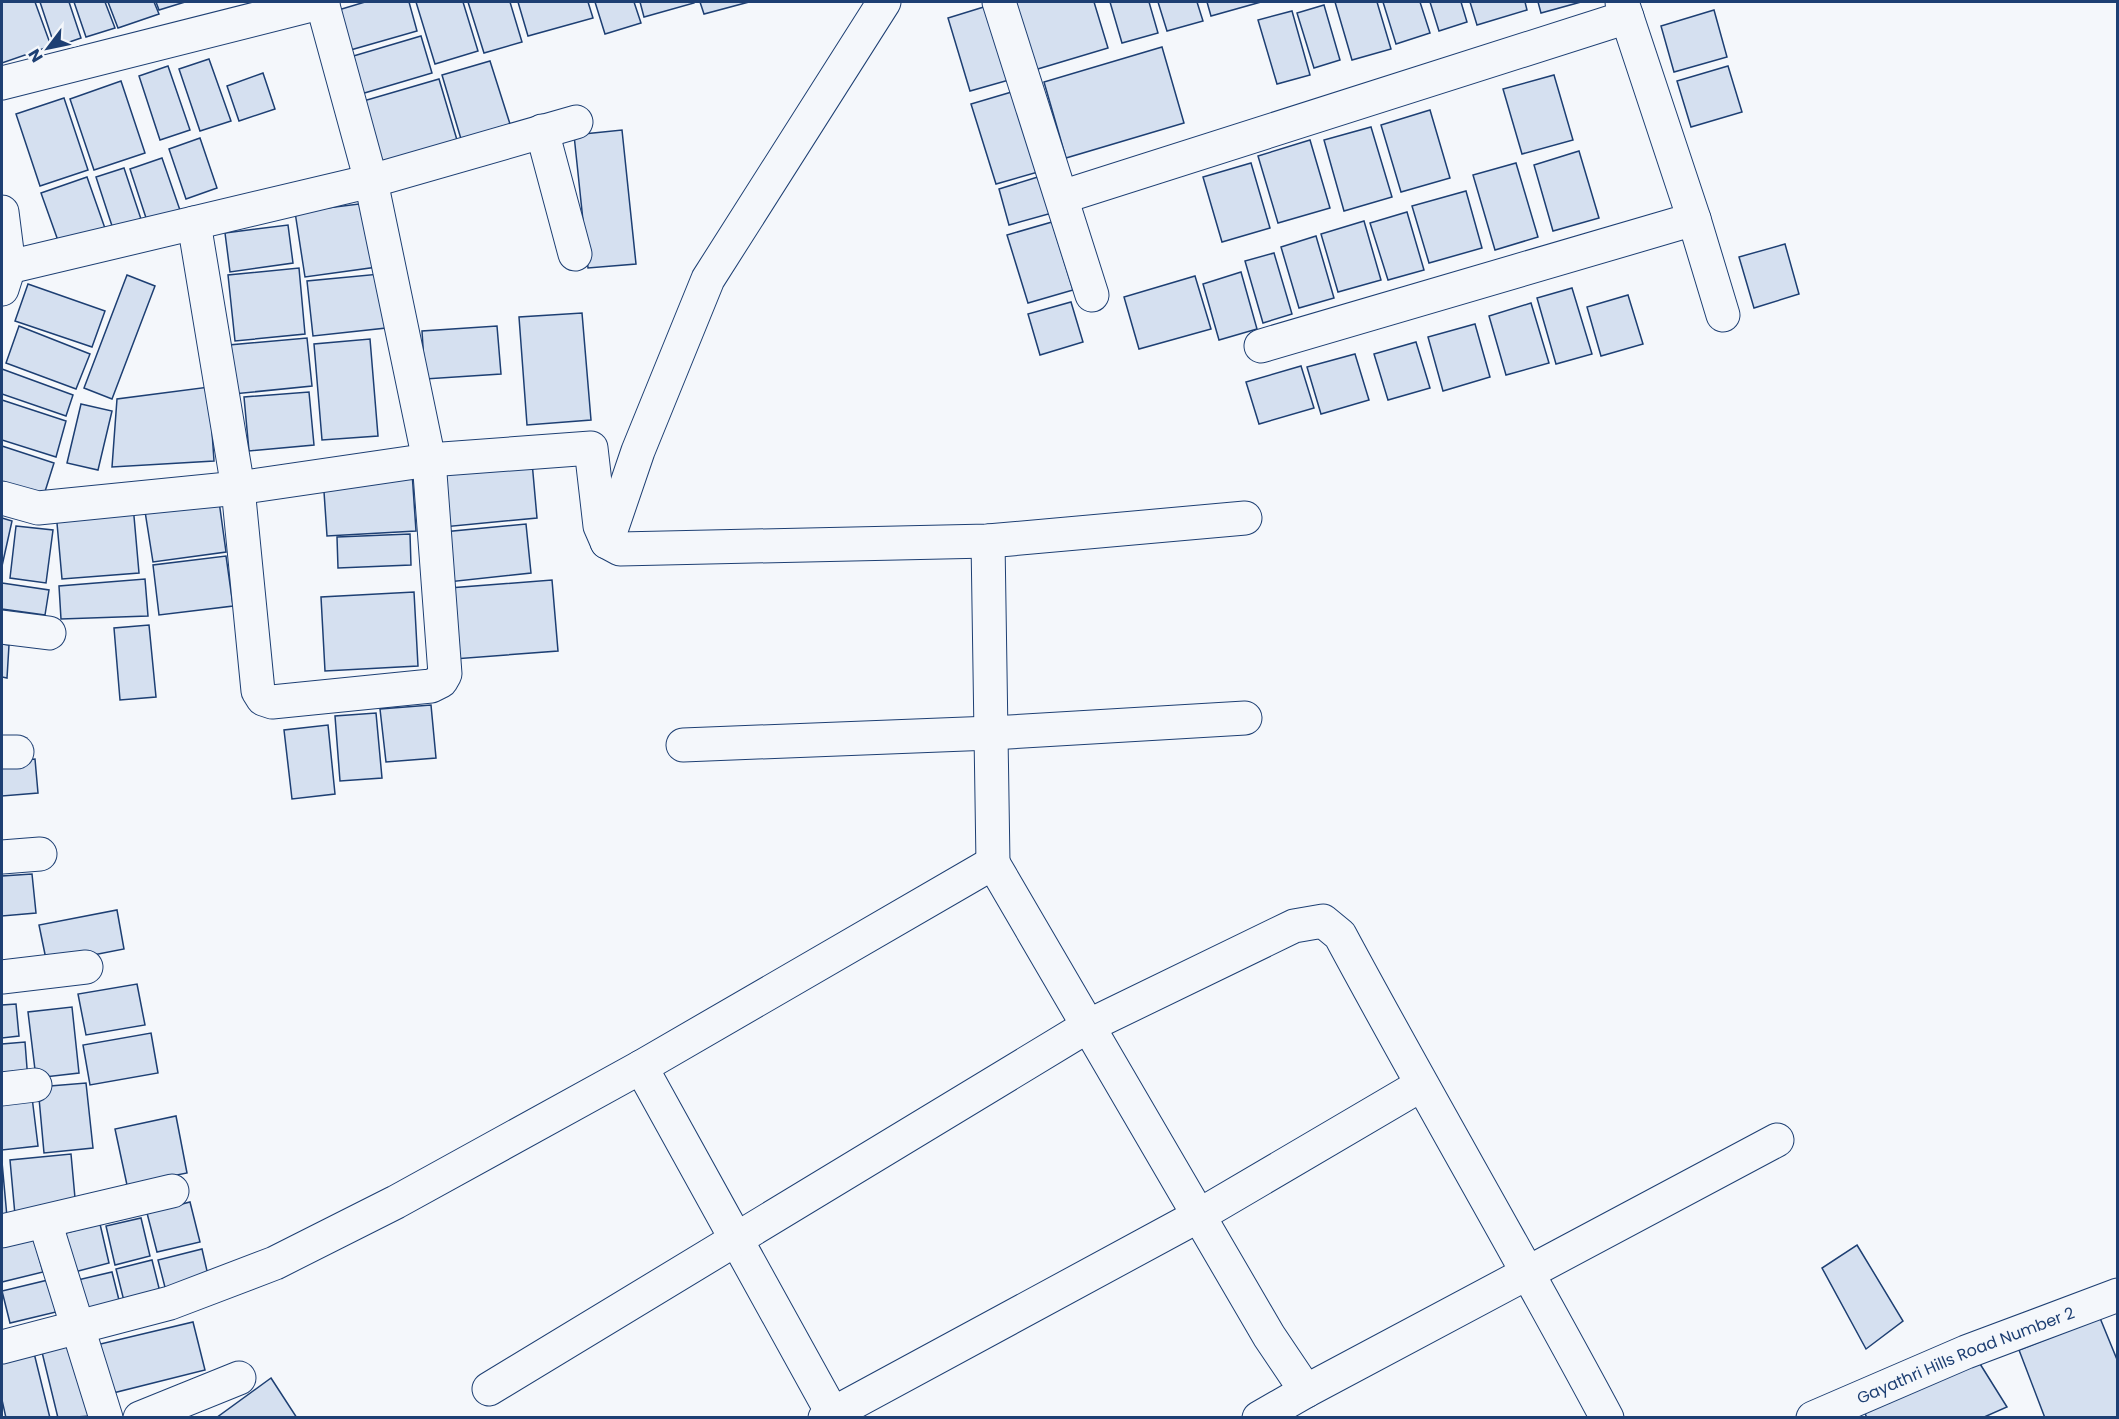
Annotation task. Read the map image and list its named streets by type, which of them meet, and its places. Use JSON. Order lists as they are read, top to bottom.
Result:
{
  "streets": {
    "street": ["Gayathri Hills Road Number 2"]
  },
  "north": "bottom left"
}
